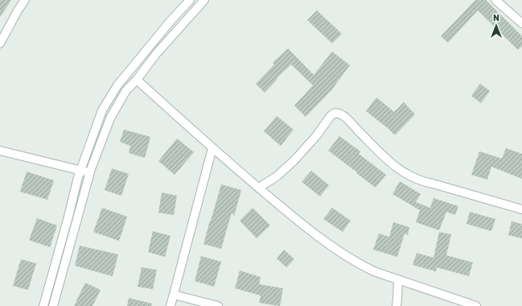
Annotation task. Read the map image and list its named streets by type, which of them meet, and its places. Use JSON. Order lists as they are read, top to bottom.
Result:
{
  "north": "top"
}
